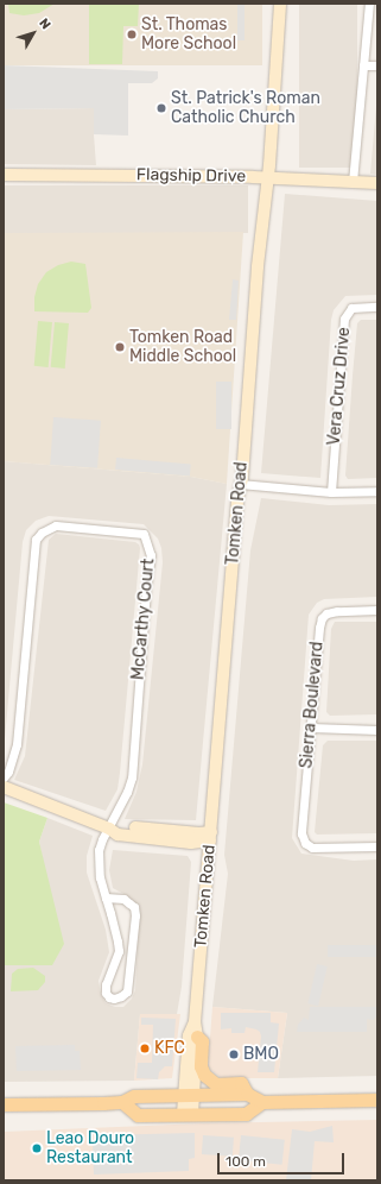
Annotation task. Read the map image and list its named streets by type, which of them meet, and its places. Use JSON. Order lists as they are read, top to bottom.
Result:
{
  "streets": {
    "street": [
      "Flagship Drive",
      "Vera Cruz Drive",
      "Tomken Road",
      "McCarthy Court",
      "Sierra Boulevard"
    ]
  },
  "crossings": [
    ["Flagship Drive", "Tomken Road"]
  ],
  "places": [
    "St. Thomas More School",
    "St. Patrick's Roman Catholic Church",
    "Tomken Road Middle School",
    "KFC",
    "BMO",
    "Leao Douro Restaurant"
  ],
  "scale_bar": "100 m",
  "north": "top right"
}
